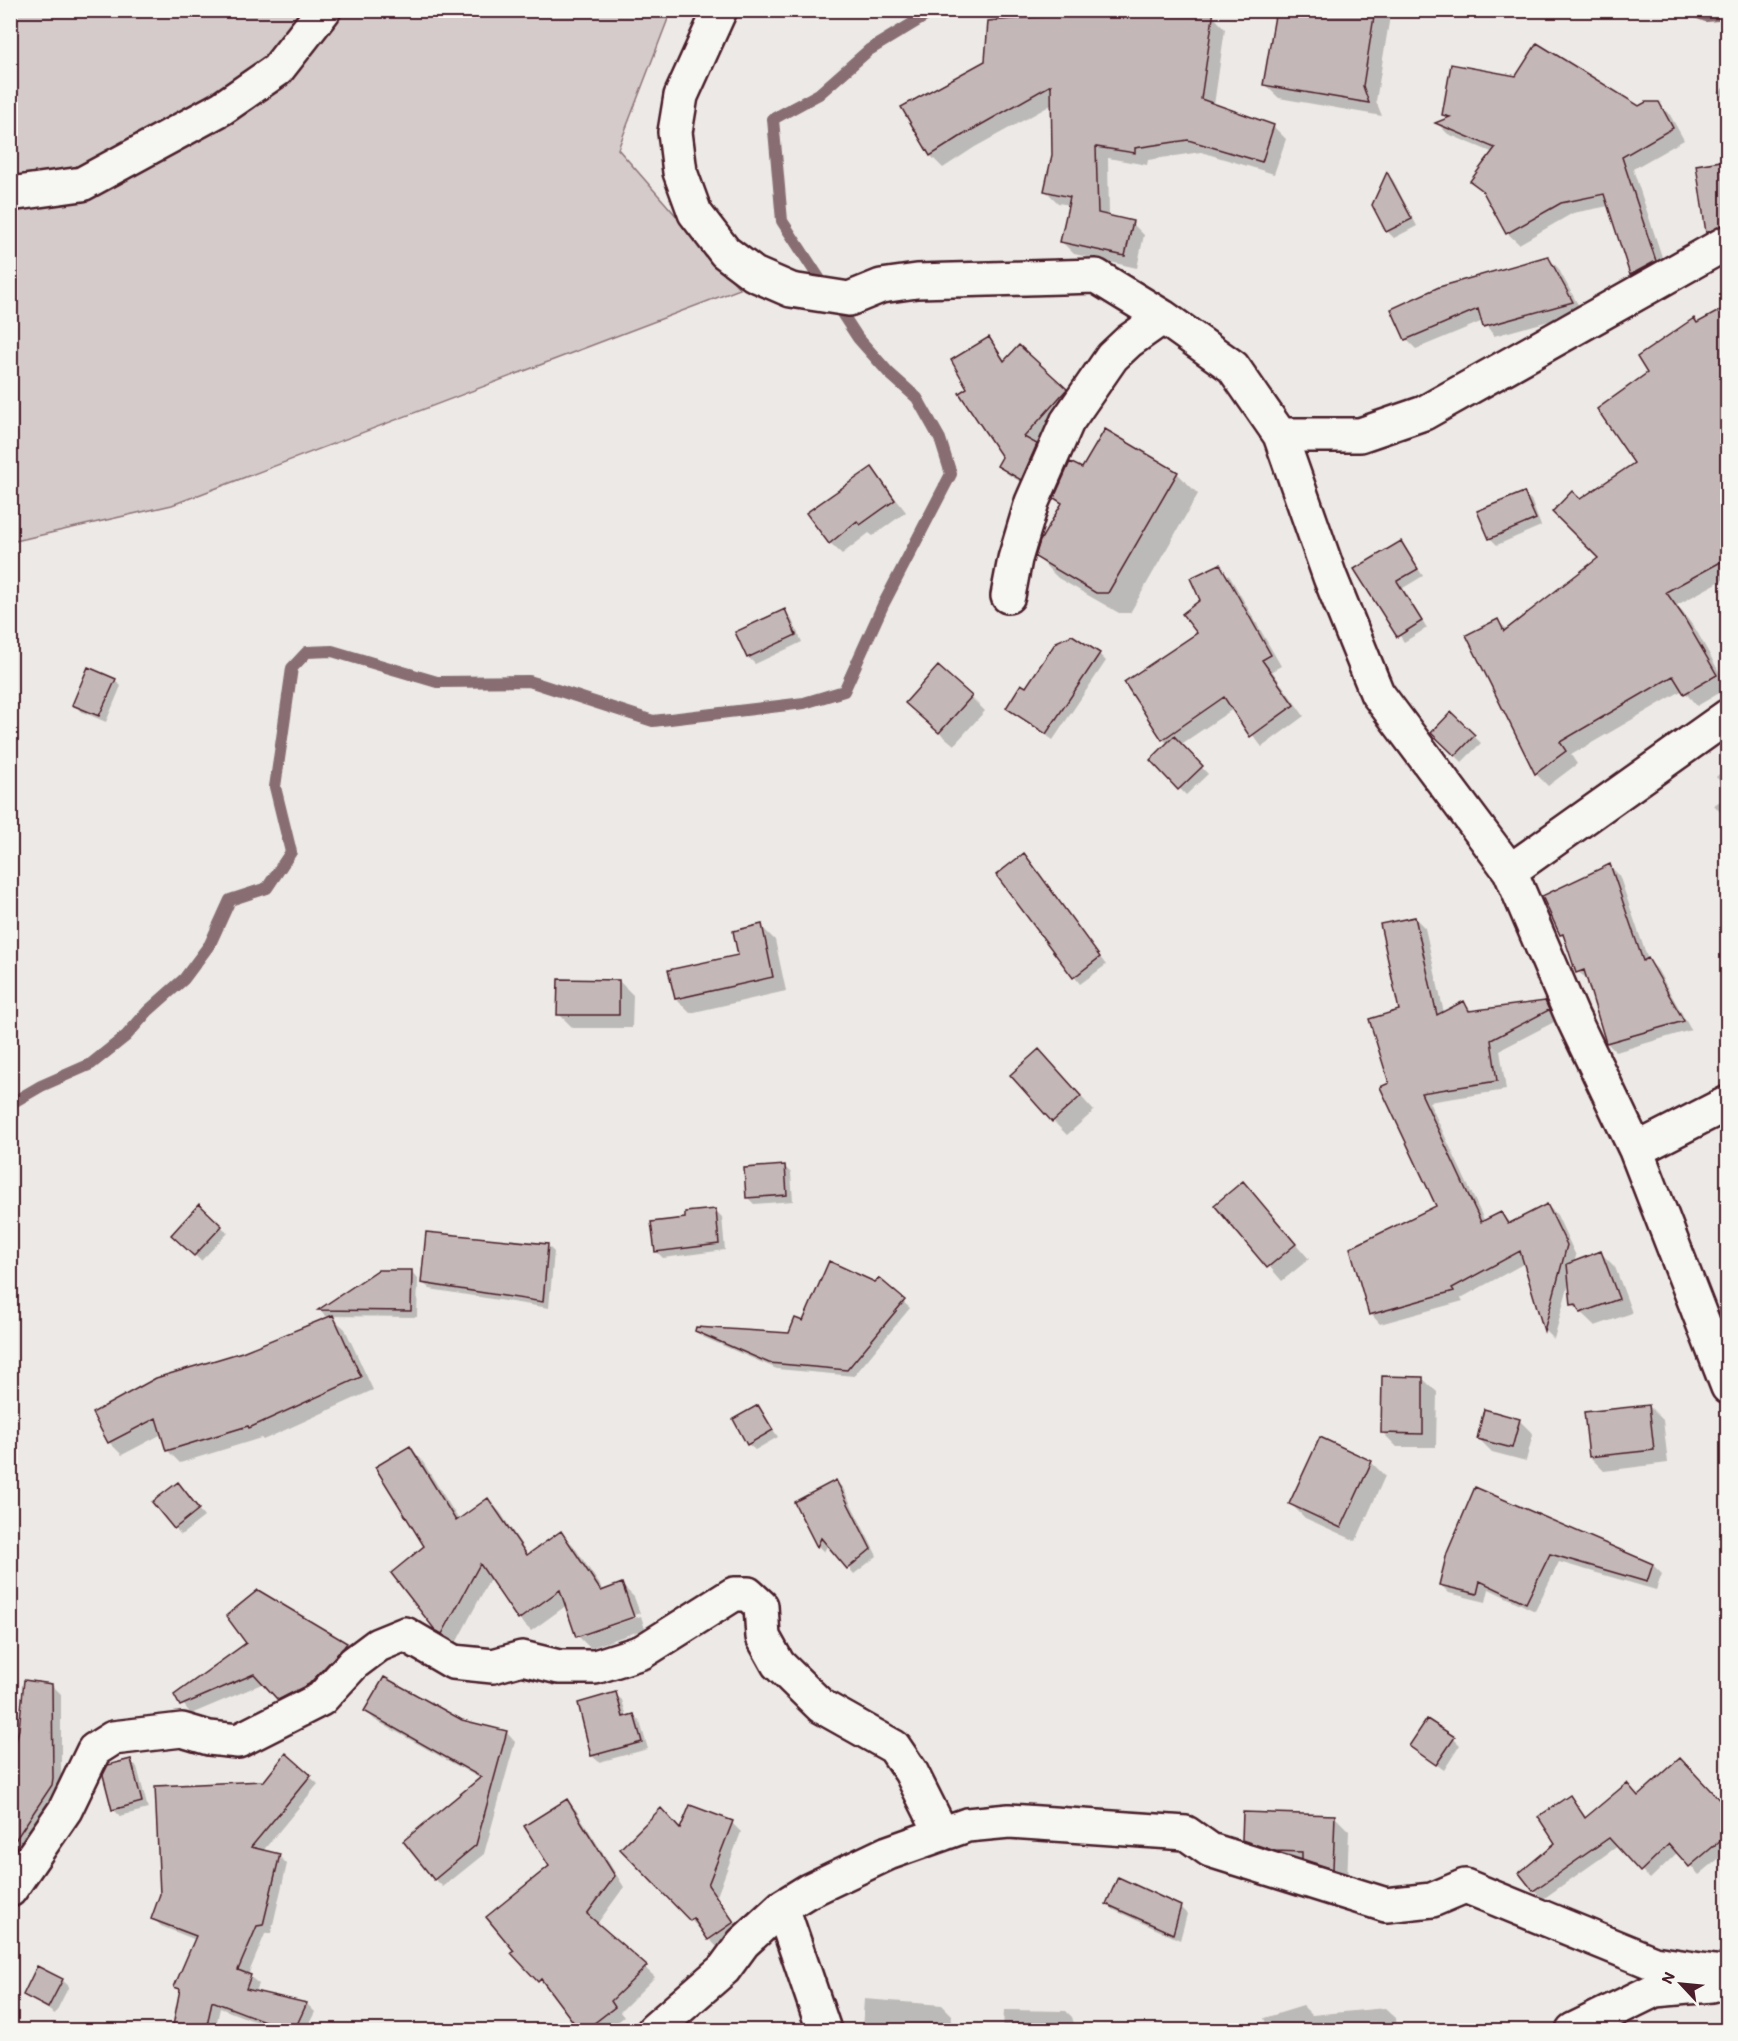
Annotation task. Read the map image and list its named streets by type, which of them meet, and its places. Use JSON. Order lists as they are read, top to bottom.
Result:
{
  "north": "top left"
}
